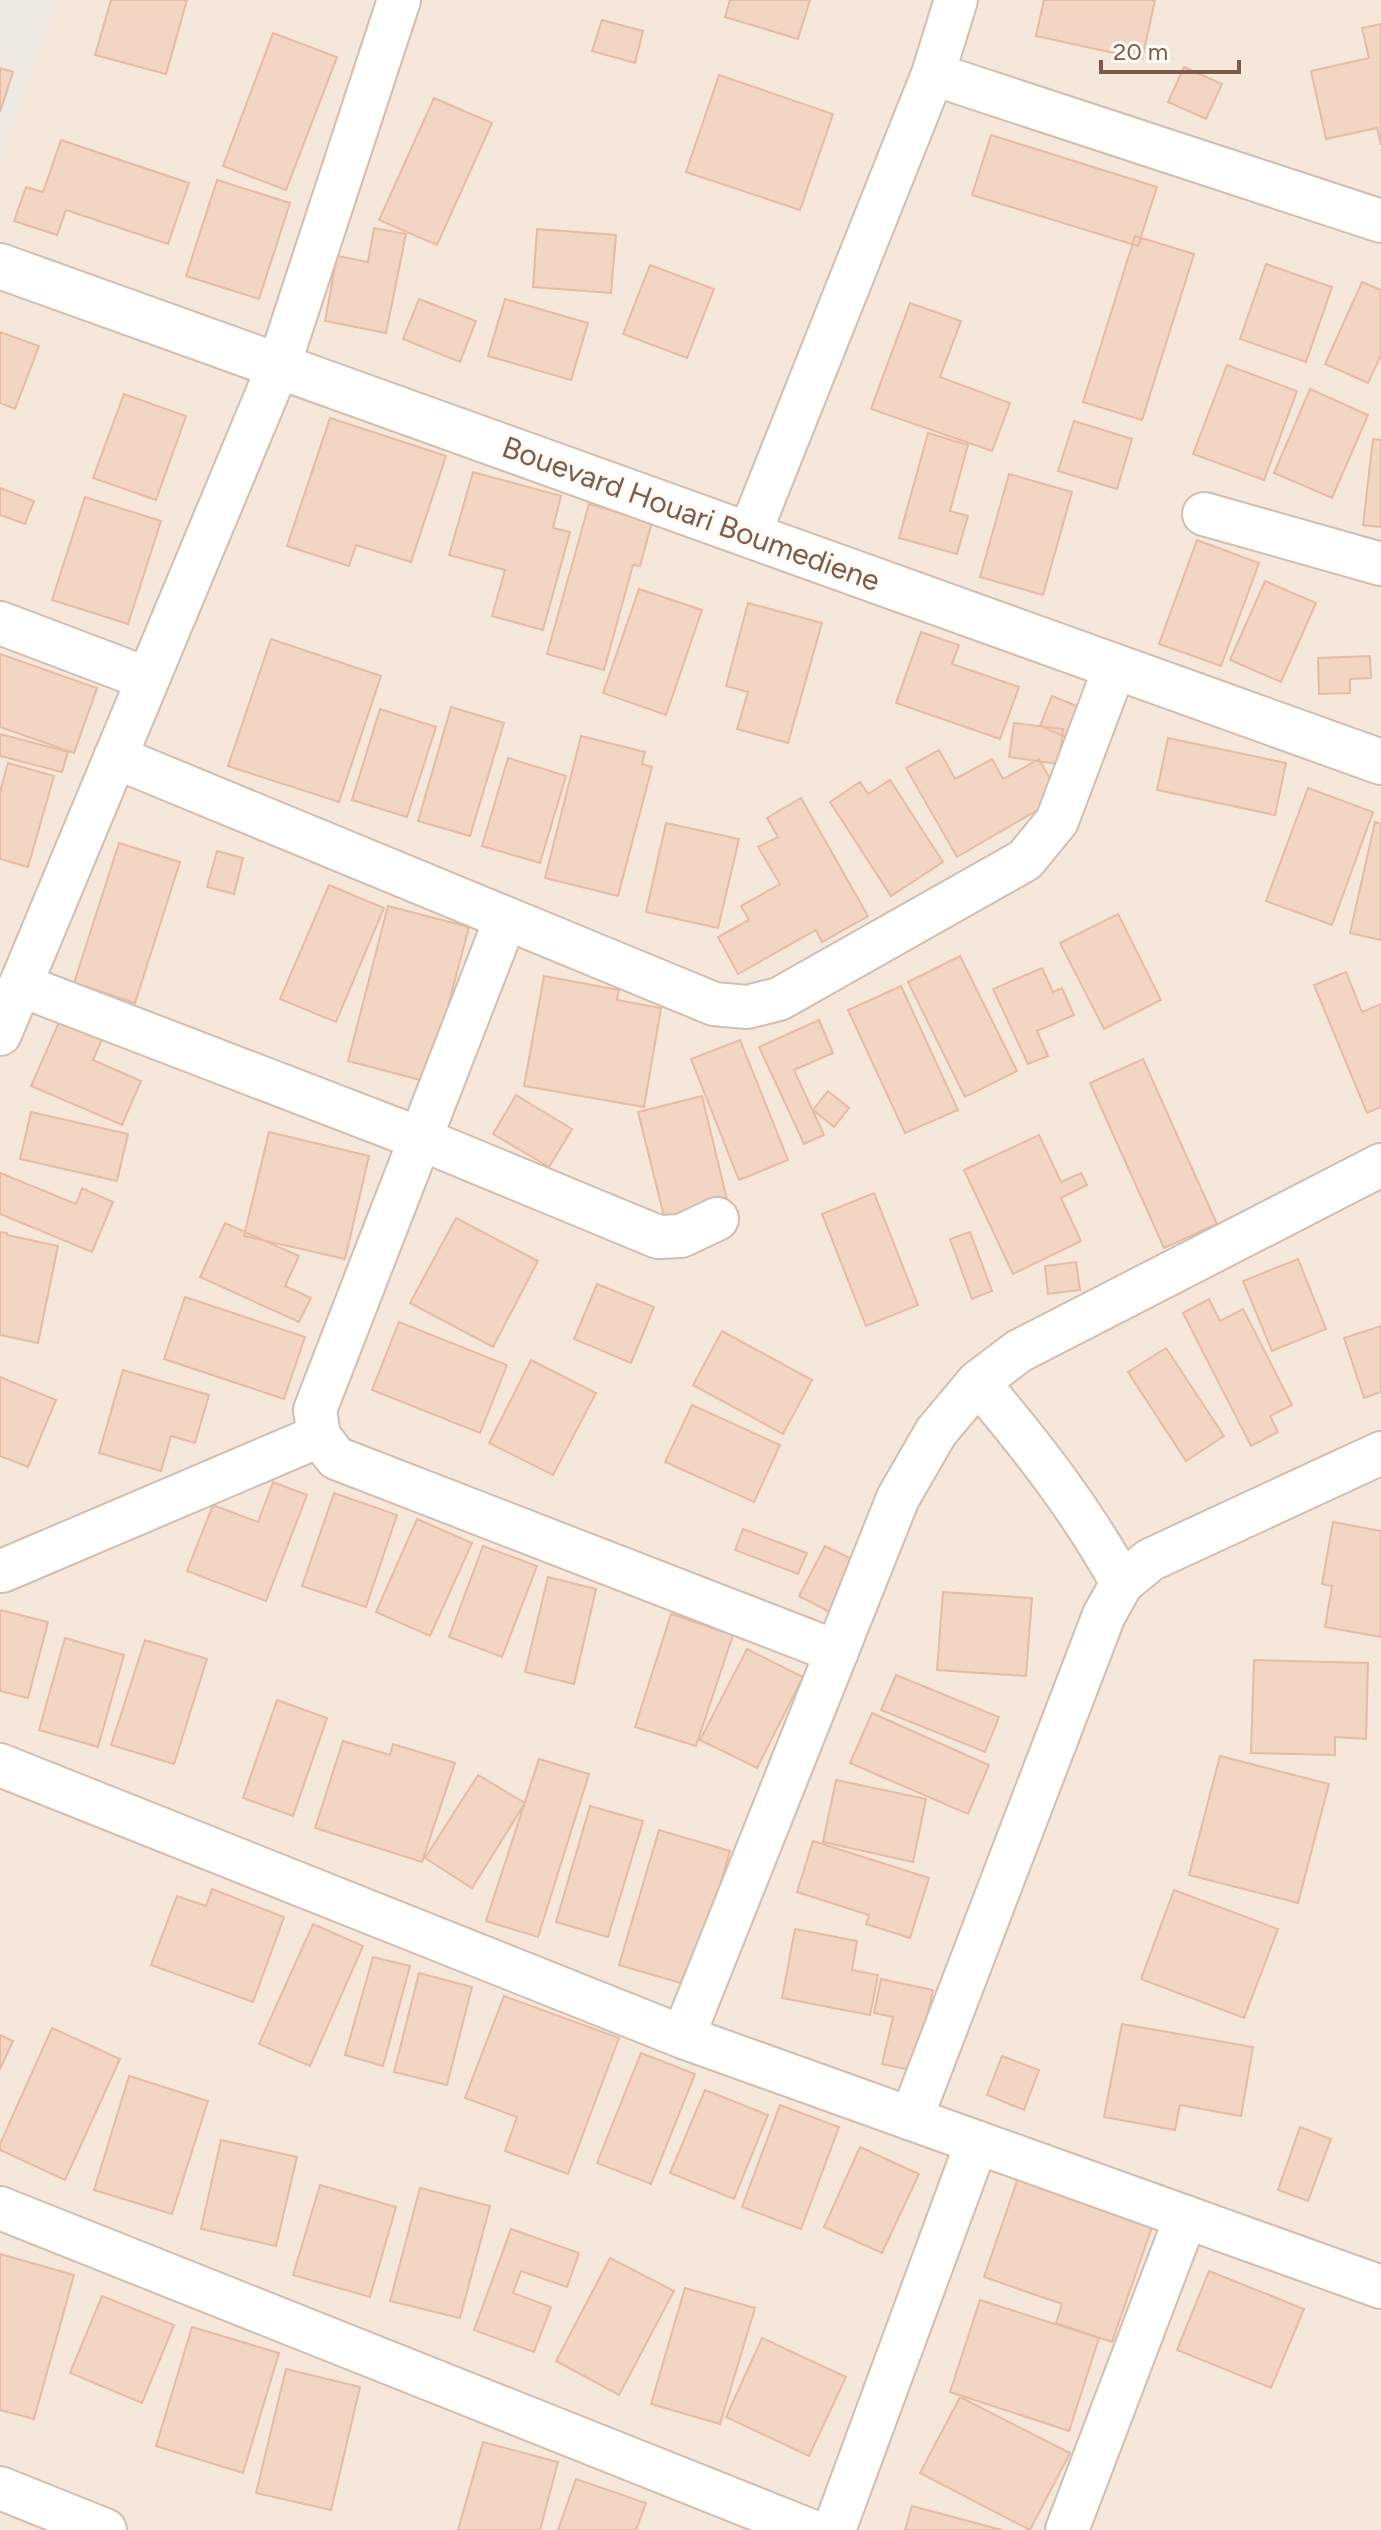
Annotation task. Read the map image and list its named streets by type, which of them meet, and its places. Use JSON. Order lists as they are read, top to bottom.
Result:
{
  "streets": {
    "street": ["Bouevard Houari Boumediene"]
  },
  "scale_bar": "20 m"
}
